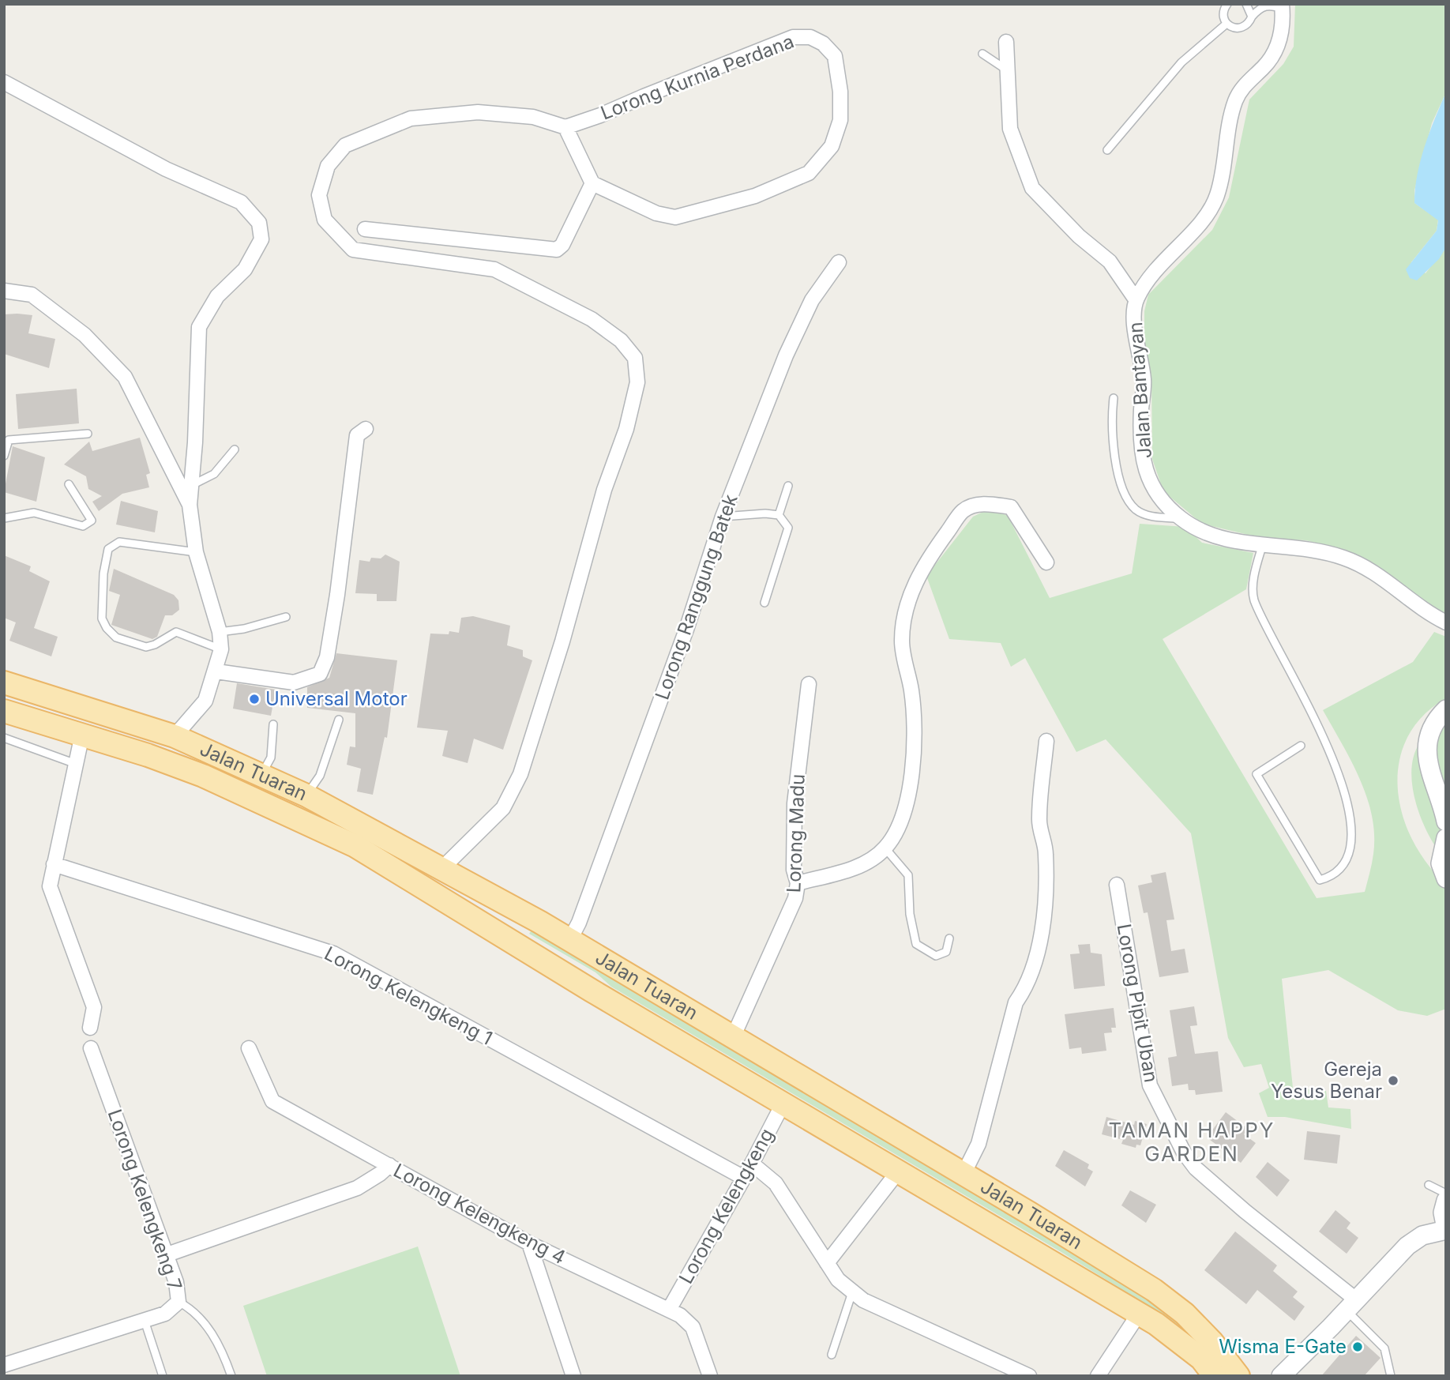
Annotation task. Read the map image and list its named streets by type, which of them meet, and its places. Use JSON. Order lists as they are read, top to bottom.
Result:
{
  "streets": {
    "main road": ["Jalan Tuaran"],
    "street": [
      "Lorong Kurnia Perdana",
      "Jalan Bantayan",
      "Lorong Ranggung Batek",
      "Lorong Madu",
      "Lorong Kelengkeng 1",
      "Lorong Pipit Uban",
      "Lorong Kelengkeng 7",
      "Lorong Kelengkeng",
      "Lorong Kelengkeng 4"
    ]
  },
  "crossings": [
    ["Lorong Ranggung Batek", "Jalan Tuaran"],
    ["Jalan Tuaran", "Lorong Madu"],
    ["Jalan Tuaran", "Lorong Kelengkeng"],
    ["Lorong Kelengkeng 1", "Lorong Kelengkeng"],
    ["Lorong Kelengkeng", "Lorong Kelengkeng 4"]
  ],
  "districts": ["TAMAN HAPPY GARDEN"],
  "places": ["Universal Motor", "Gereja Yesus Benar", "Wisma E-Gate"]
}
